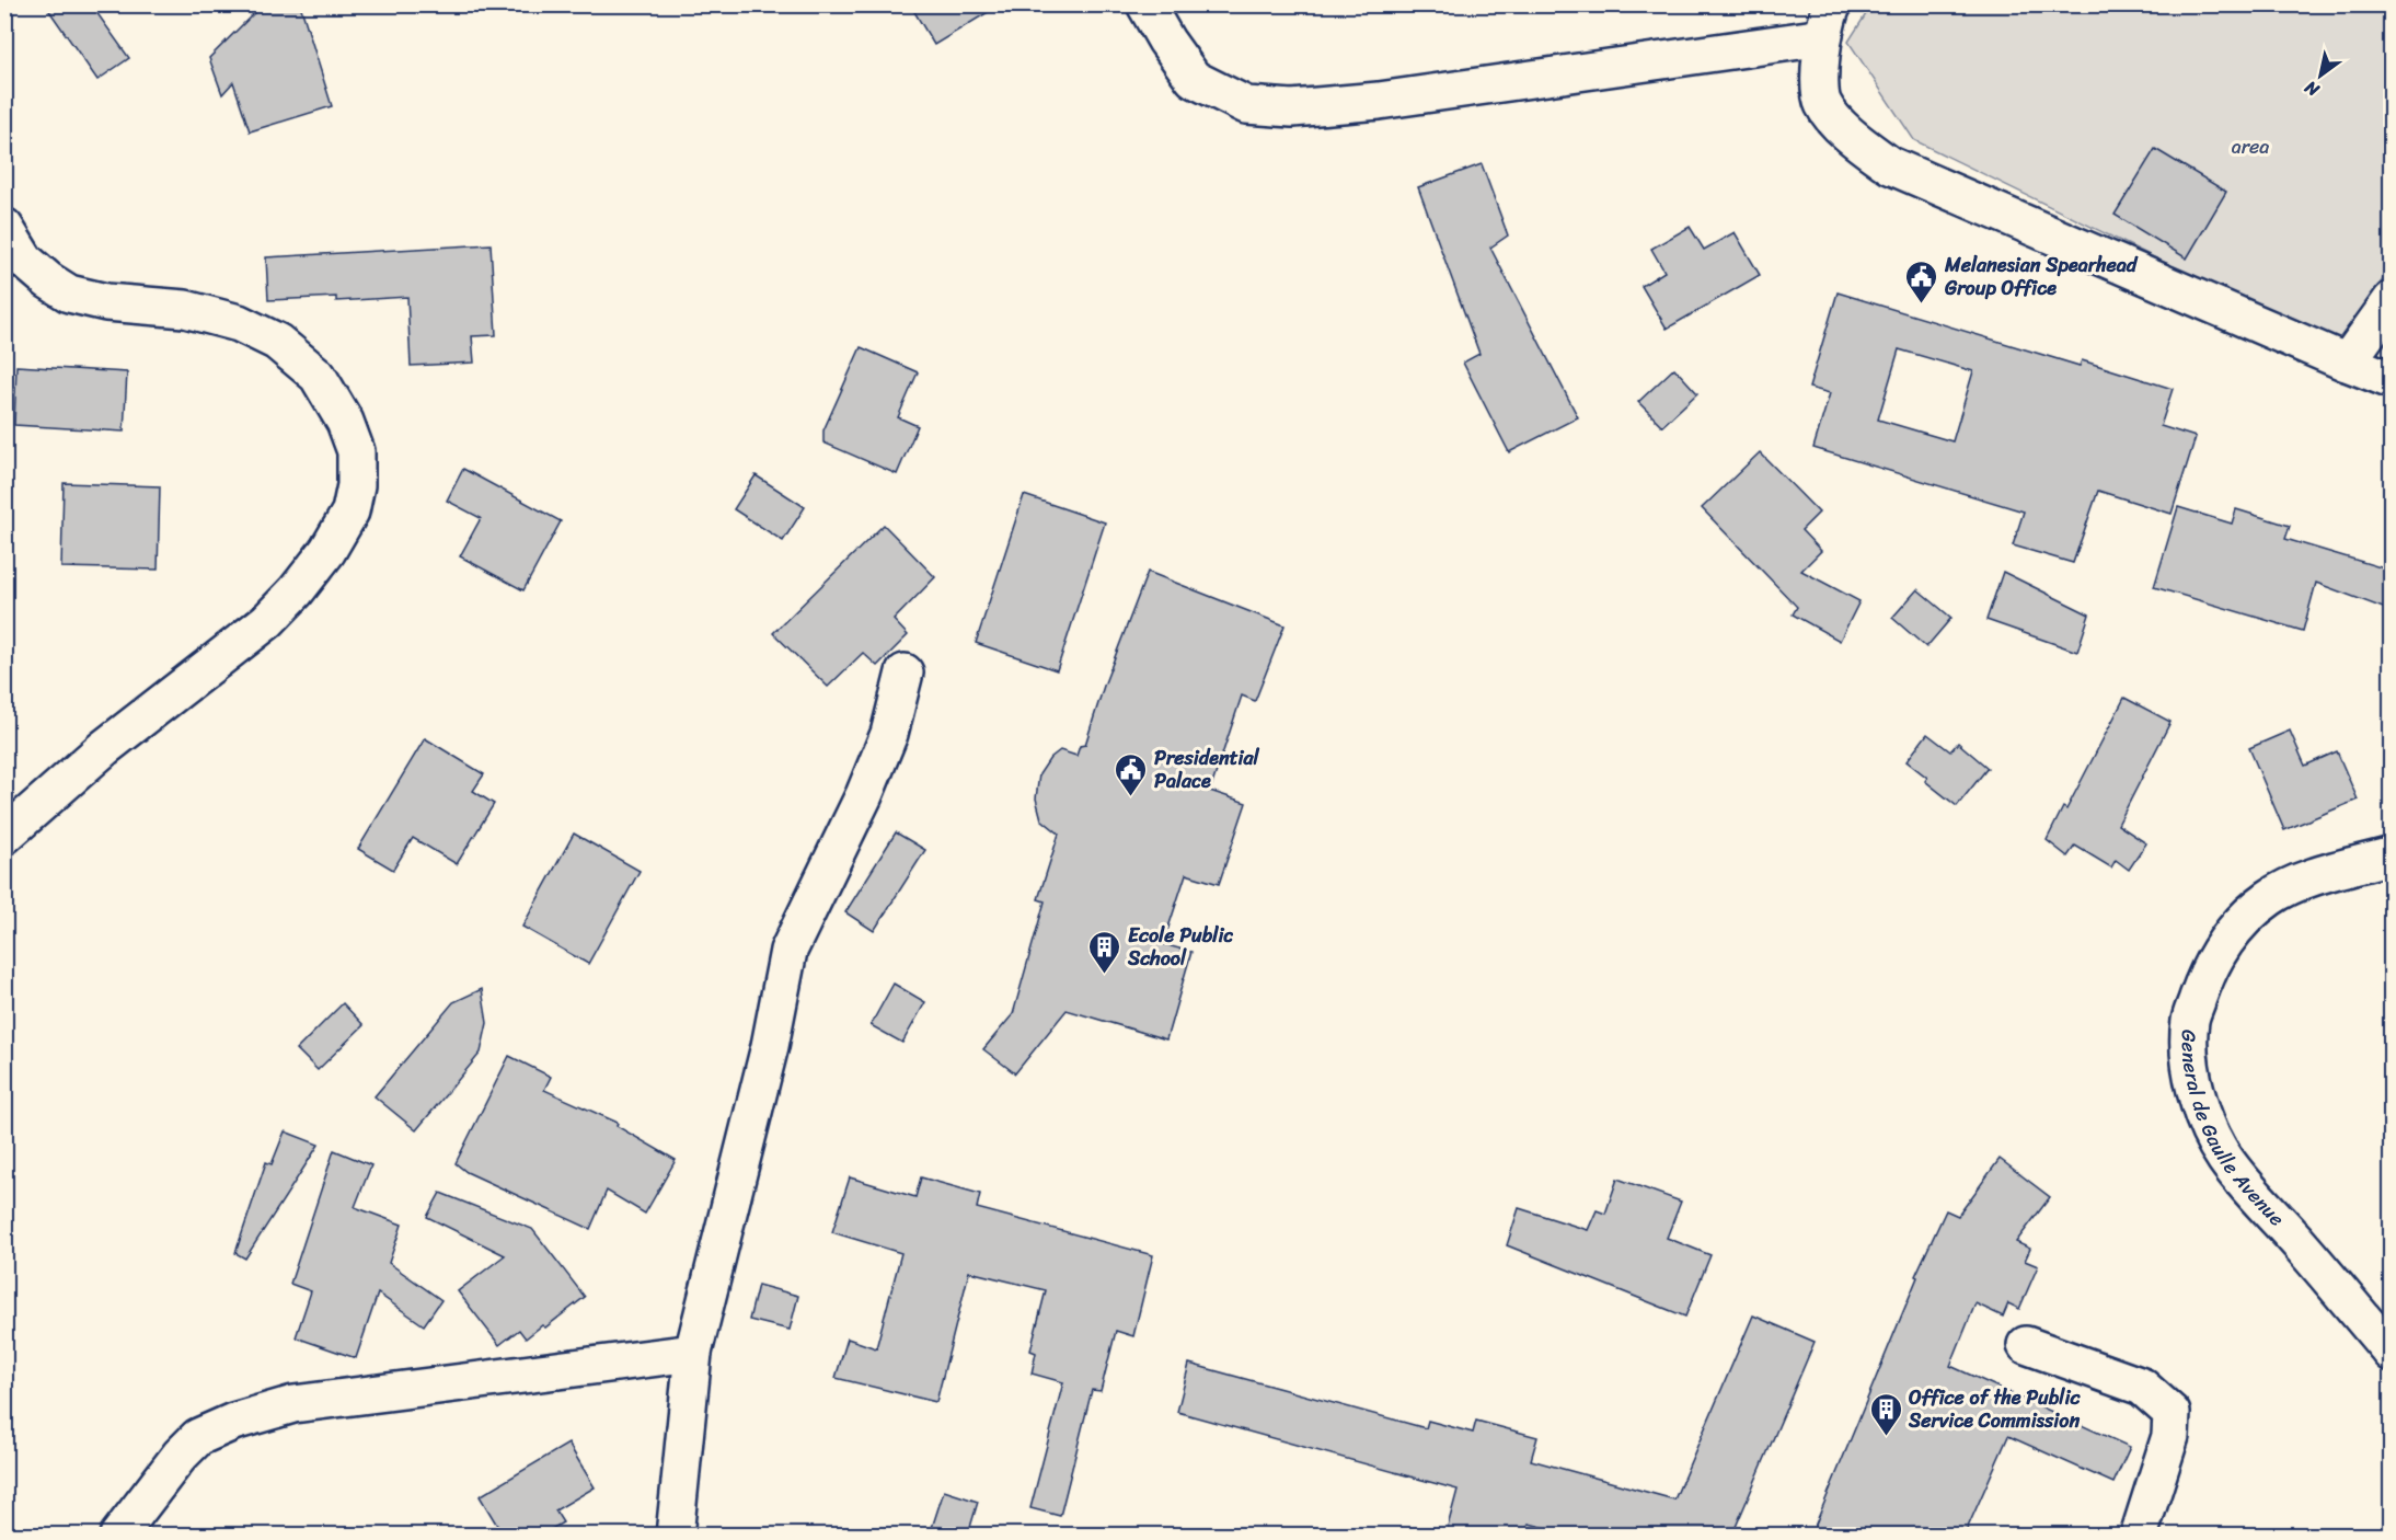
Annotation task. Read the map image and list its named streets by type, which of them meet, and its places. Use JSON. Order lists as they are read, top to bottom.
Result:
{
  "streets": {
    "street": ["General de Gaulle Avenue"]
  },
  "parks": ["area"],
  "places": {
    "public building": ["Melanesian Spearhead Group Office", "Presidential Palace"],
    "building": ["Ecole Public School", "Office of the Public Service Commission"]
  },
  "north": "bottom left"
}
